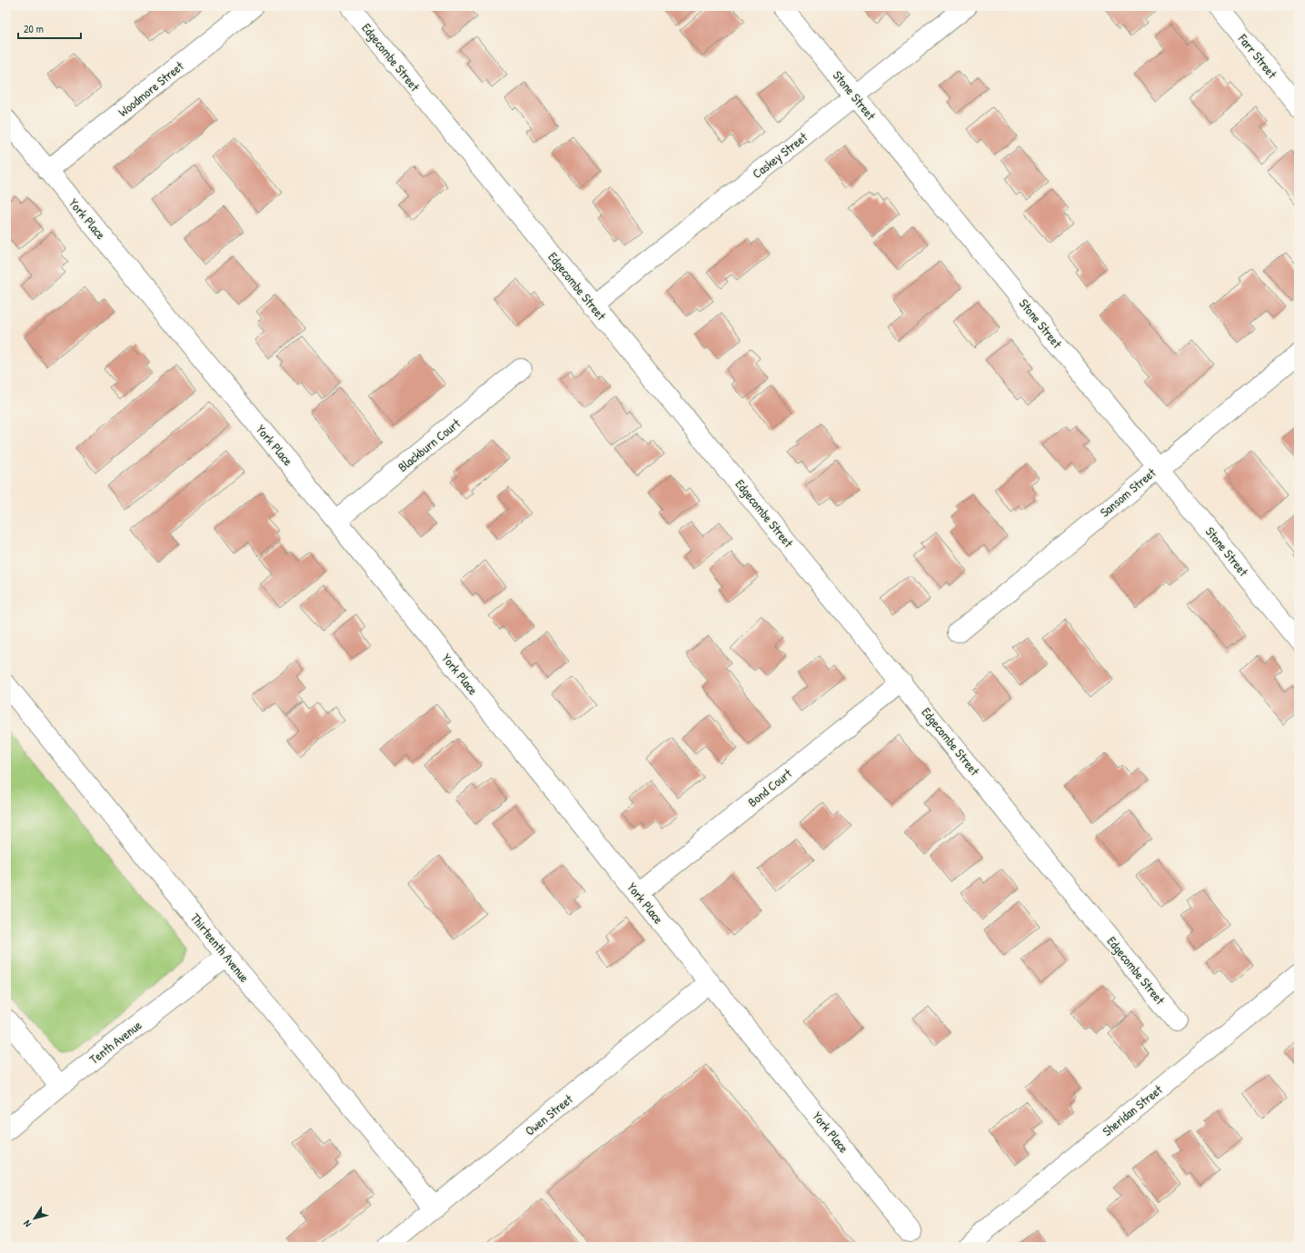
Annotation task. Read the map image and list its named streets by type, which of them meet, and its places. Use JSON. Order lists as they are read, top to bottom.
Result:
{
  "streets": {
    "street": [
      "Farr Street",
      "Edgecombe Street",
      "Woodmore Street",
      "Stone Street",
      "Caskey Street",
      "York Place",
      "Blackburn Court",
      "Sansom Street",
      "Bond Court",
      "Thirteenth Avenue",
      "Tenth Avenue",
      "Sheridan Street",
      "Owen Street"
    ]
  },
  "crossings": [
    ["Edgecombe Street", "Caskey Street"],
    ["Edgecombe Street", "Bond Court"],
    ["Woodmore Street", "York Place"],
    ["Stone Street", "Caskey Street"],
    ["Stone Street", "Sansom Street"],
    ["York Place", "Blackburn Court"],
    ["York Place", "Bond Court"],
    ["York Place", "Owen Street"],
    ["Thirteenth Avenue", "Tenth Avenue"],
    ["Thirteenth Avenue", "Owen Street"]
  ],
  "scale_bar": "20 m",
  "north": "bottom left"
}
